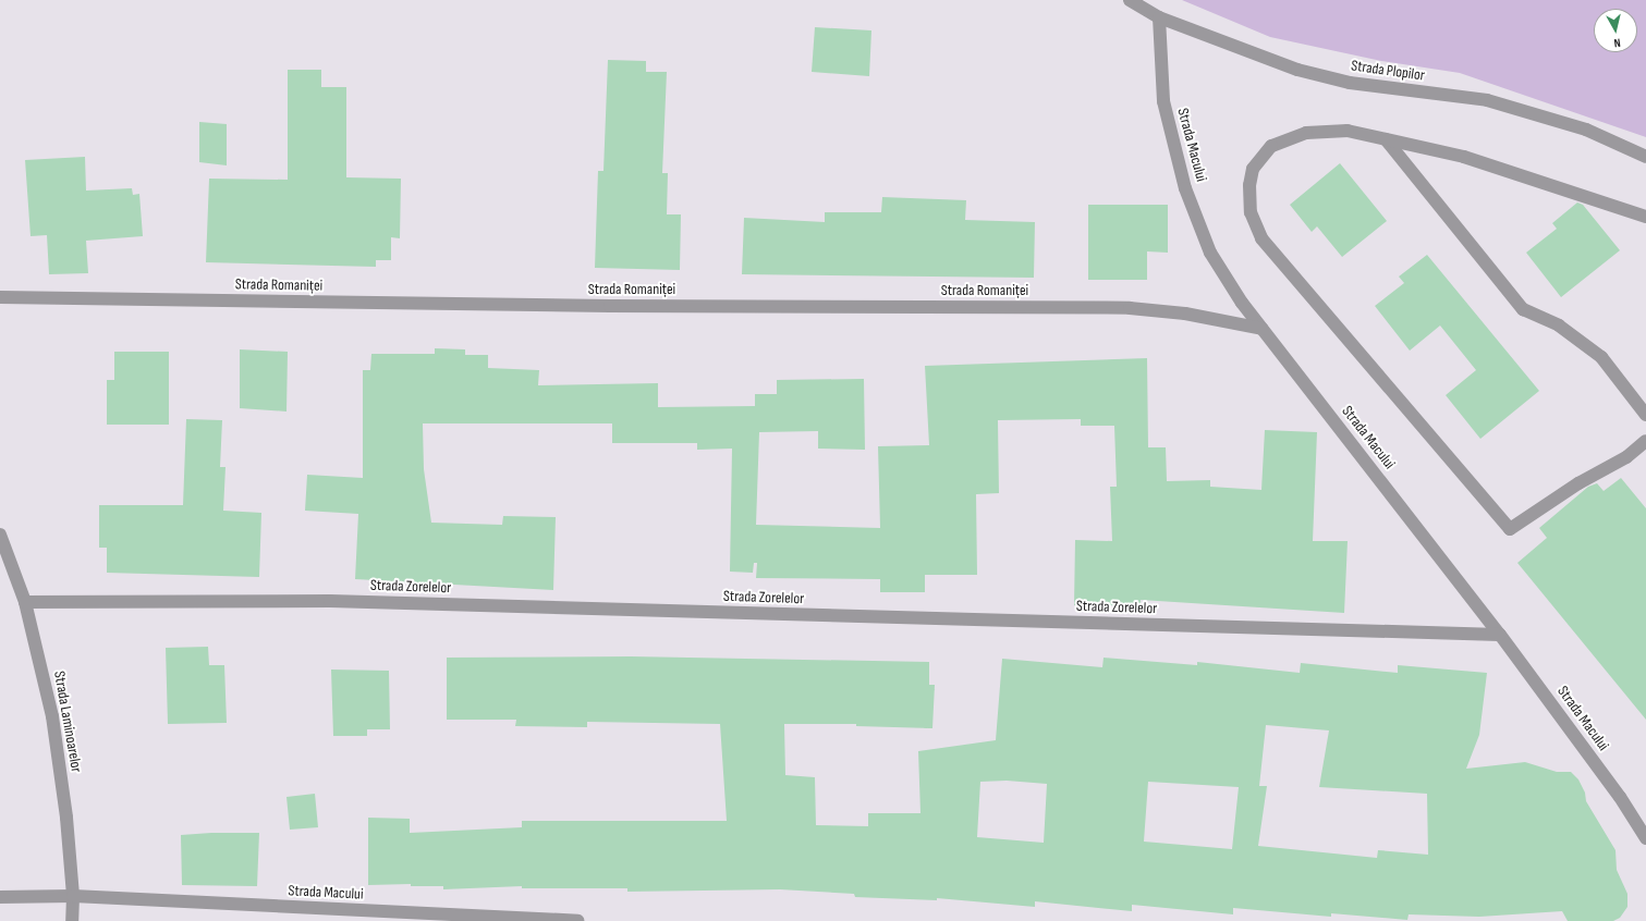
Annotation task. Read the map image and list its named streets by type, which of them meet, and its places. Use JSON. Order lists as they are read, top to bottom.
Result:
{
  "streets": {
    "street": [
      "Strada Plopilor",
      "Strada Macului",
      "Strada Romaniței",
      "Strada Zorelelor",
      "Strada Laminoarelor"
    ]
  },
  "crossings": [
    ["Strada Plopilor", "Strada Macului"],
    ["Strada Macului", "Strada Romaniței"],
    ["Strada Macului", "Strada Zorelelor"],
    ["Strada Macului", "Strada Laminoarelor"],
    ["Strada Zorelelor", "Strada Laminoarelor"]
  ],
  "north": "bottom"
}
